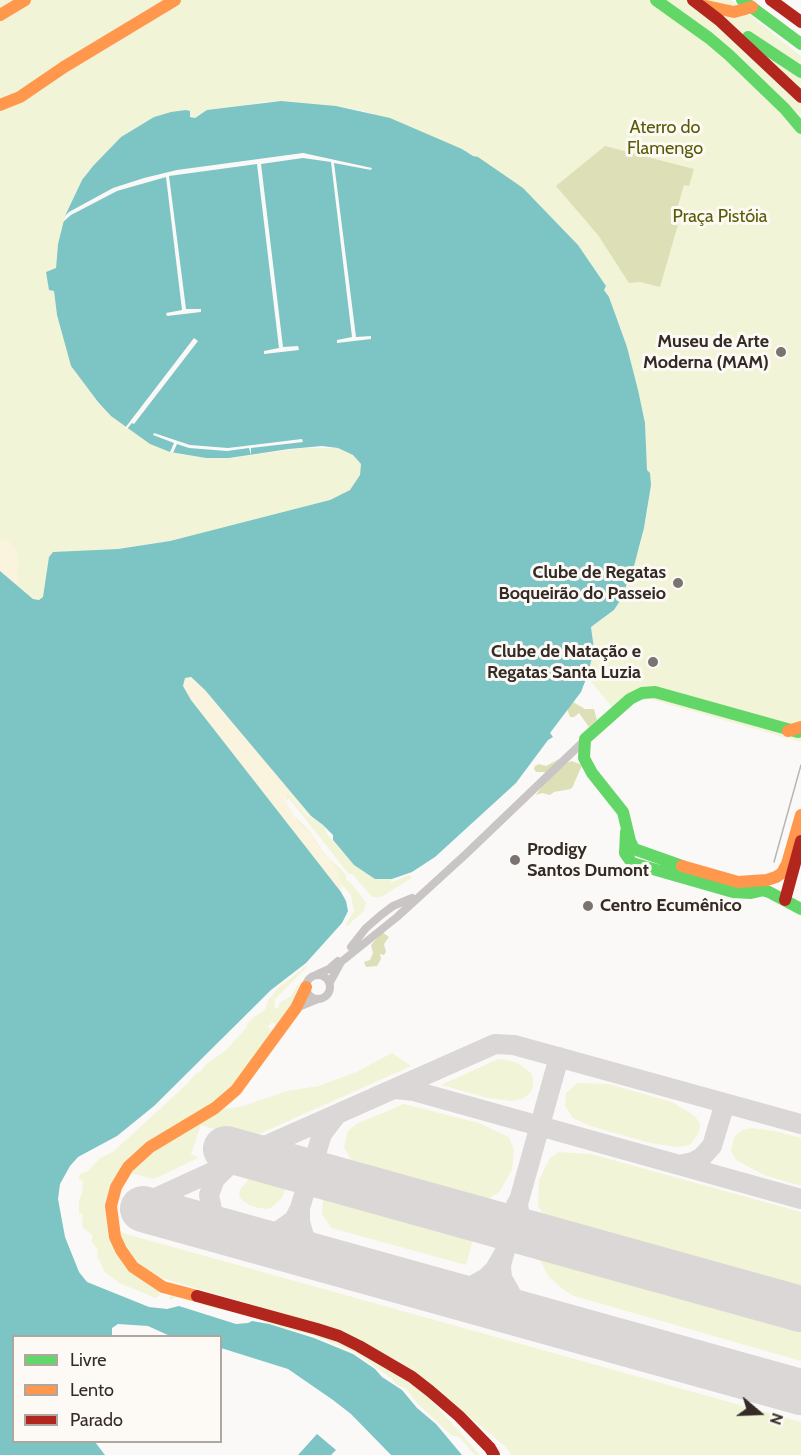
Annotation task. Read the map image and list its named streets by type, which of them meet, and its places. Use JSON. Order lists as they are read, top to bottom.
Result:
{
  "parks": ["Aterro do Flamengo", "Praça Pistóia"],
  "places": [
    "Museu de Arte Moderna (MAM)",
    "Clube de Regatas Boqueirão do Passeio",
    "Clube de Natação e Regatas Santa Luzia",
    "Prodigy Santos Dumont",
    "Centro Ecumênico"
  ],
  "legend": ["Livre", "Lento", "Parado"],
  "north": "right"
}
